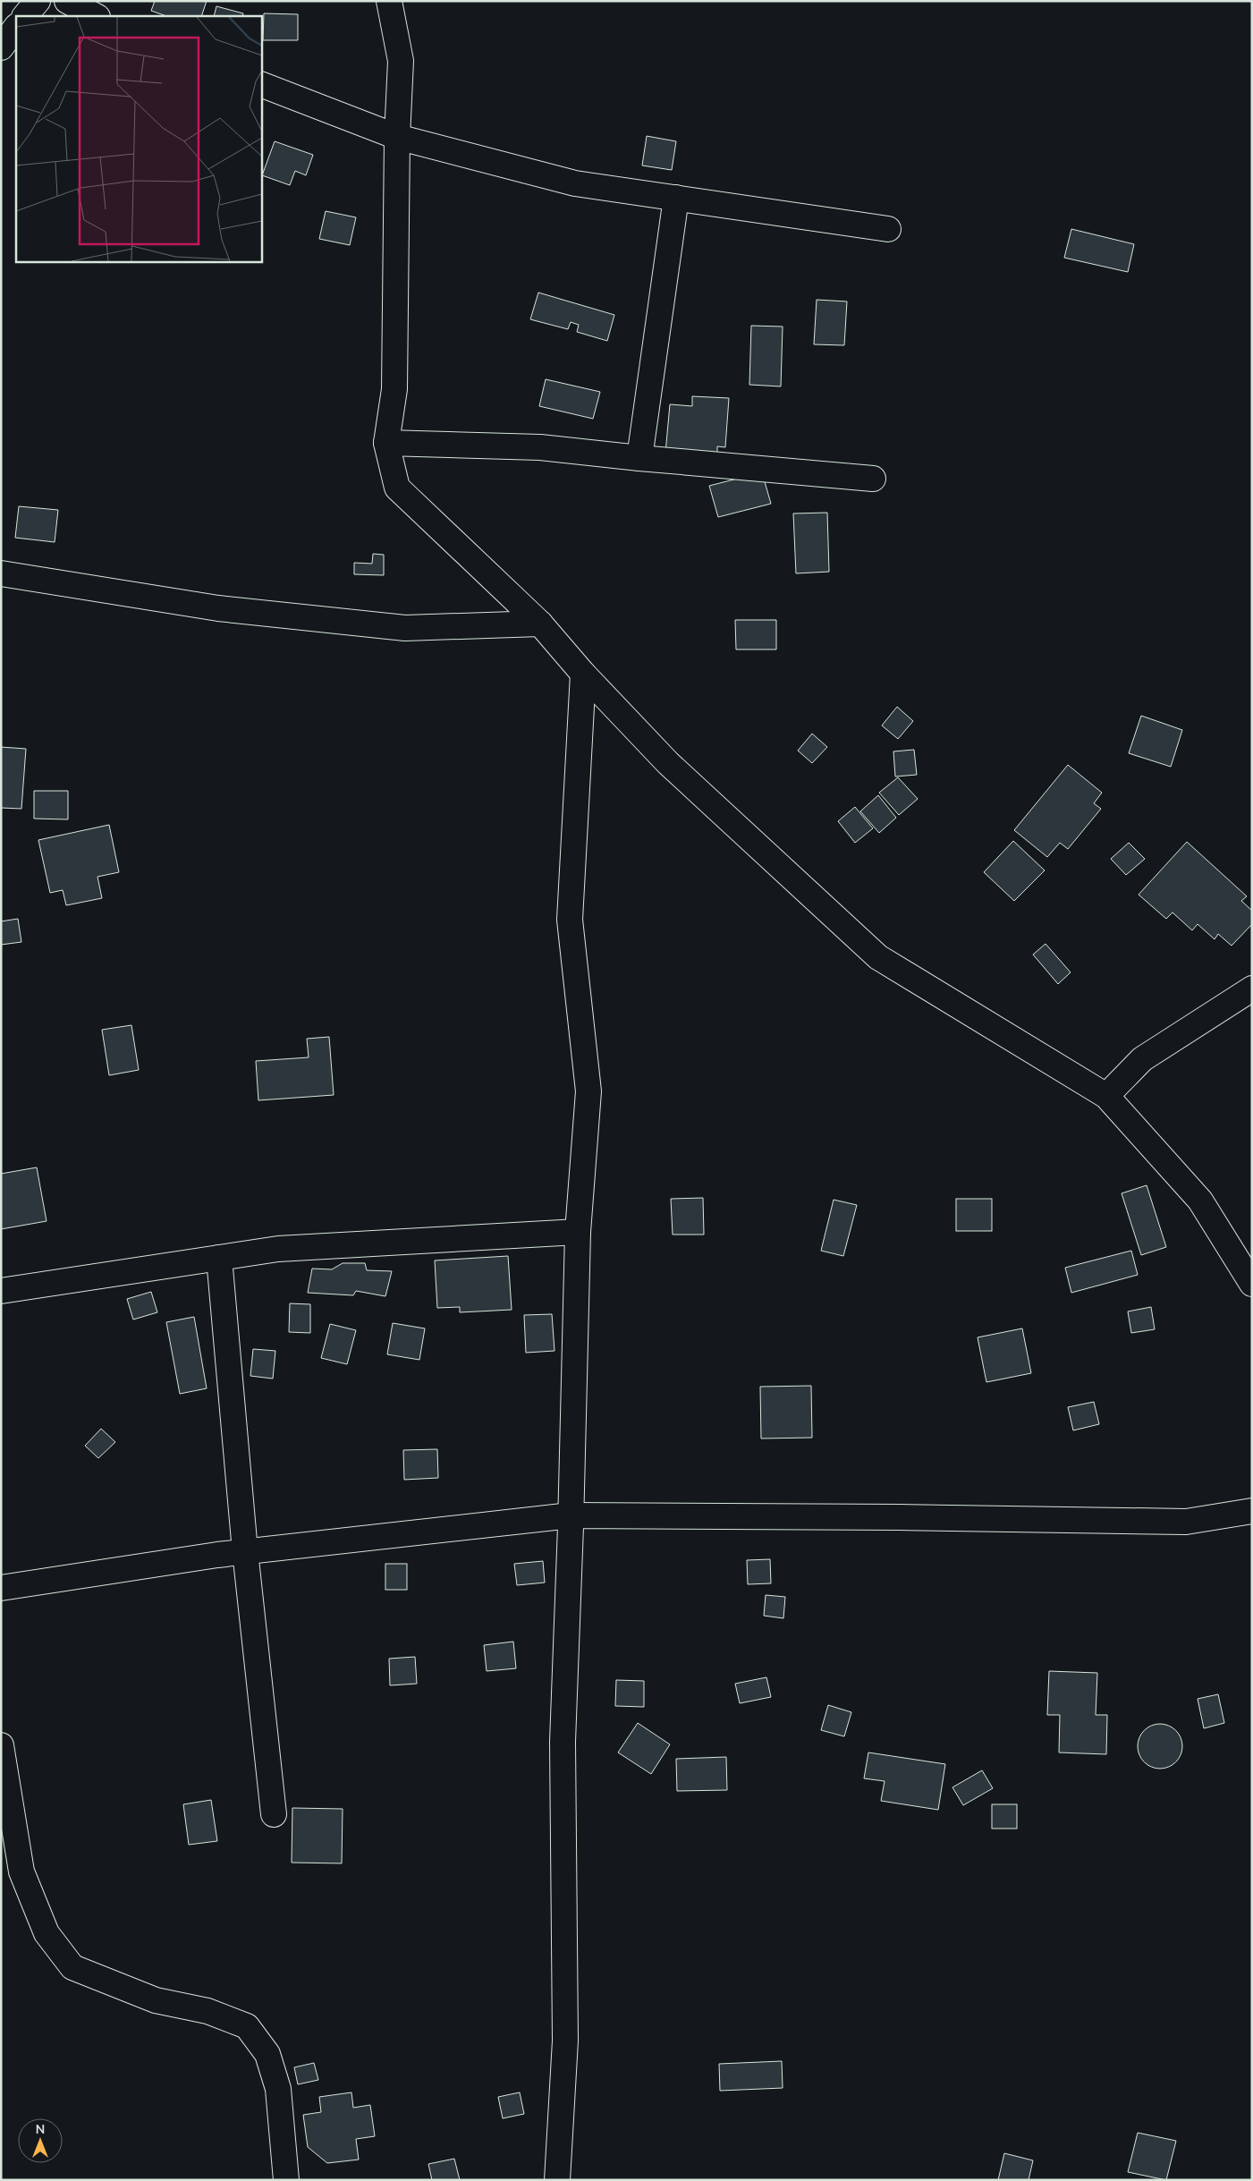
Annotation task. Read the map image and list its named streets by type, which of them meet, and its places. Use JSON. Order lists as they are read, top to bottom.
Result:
{
  "north": "top"
}
